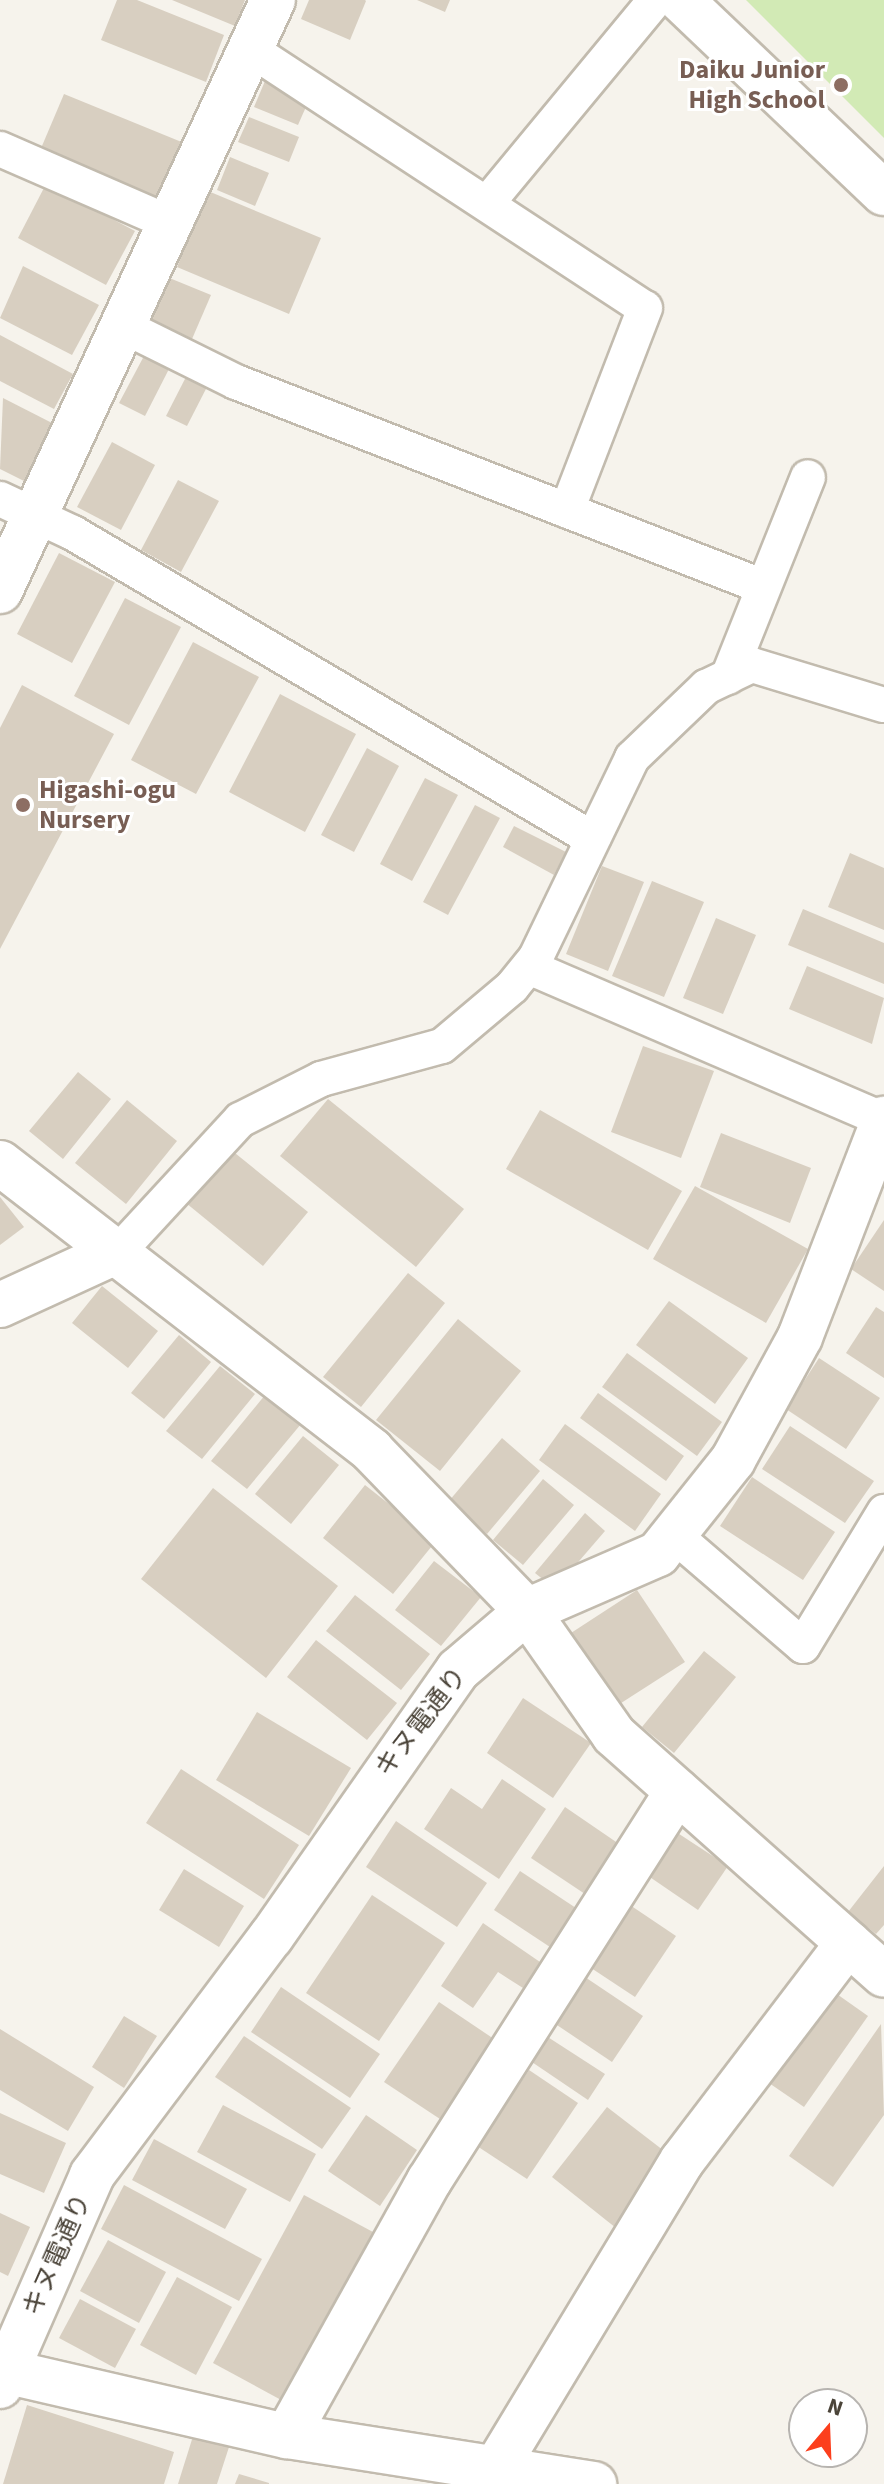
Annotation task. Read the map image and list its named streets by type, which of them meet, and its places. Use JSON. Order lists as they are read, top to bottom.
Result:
{
  "streets": {
    "street": ["キヌ電通り"]
  },
  "places": ["Daiku Junior High School", "Higashi-ogu Nursery"],
  "north": "top"
}
